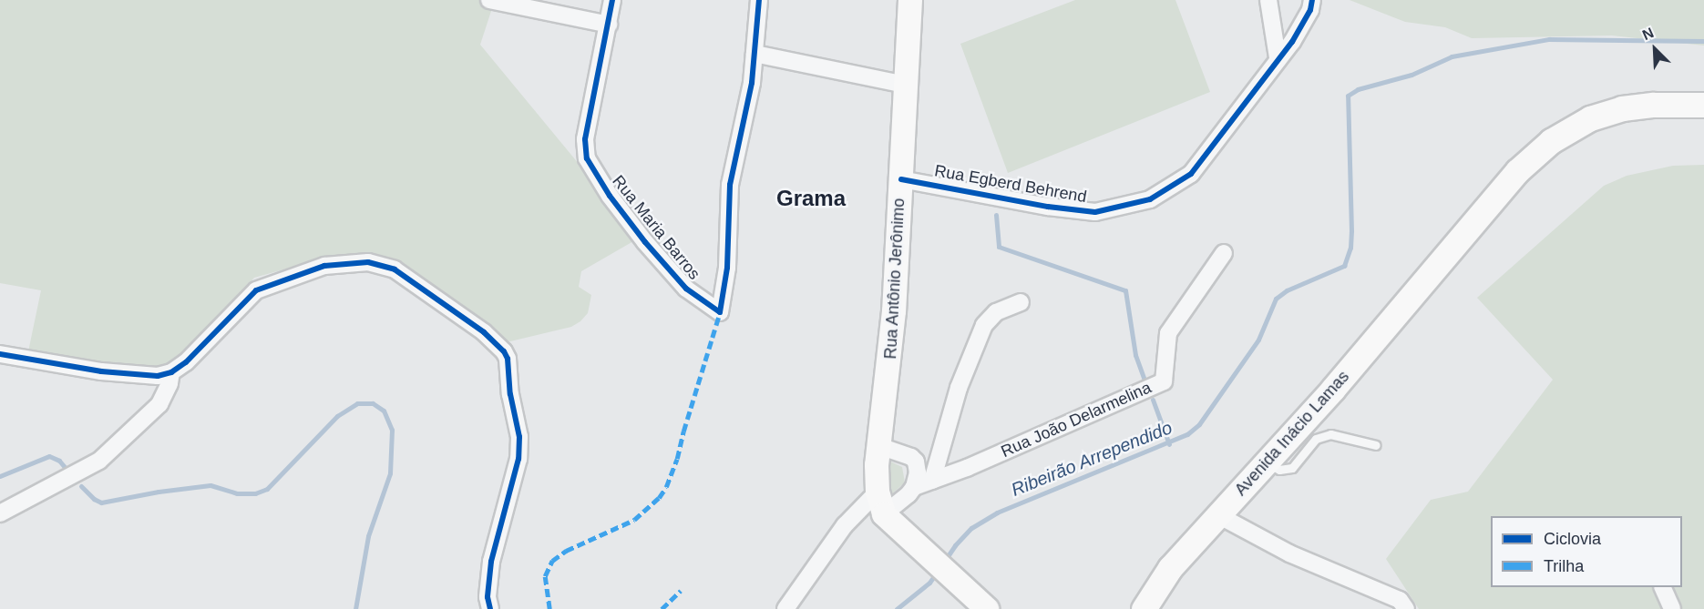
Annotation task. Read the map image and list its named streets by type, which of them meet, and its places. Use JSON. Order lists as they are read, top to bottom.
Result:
{
  "streets": {
    "main road": ["Rua Antônio Jerônimo", "Avenida Inácio Lamas"],
    "street": ["Rua Egberd Behrend", "Rua Maria Barros", "Rua João Delarmelina"]
  },
  "crossings": [
    ["Rua Egberd Behrend", "Rua Antônio Jerônimo"]
  ],
  "districts": ["Grama"],
  "water": ["Ribeirão Arrependido"],
  "legend": ["Ciclovia", "Trilha"],
  "north": "top left"
}
